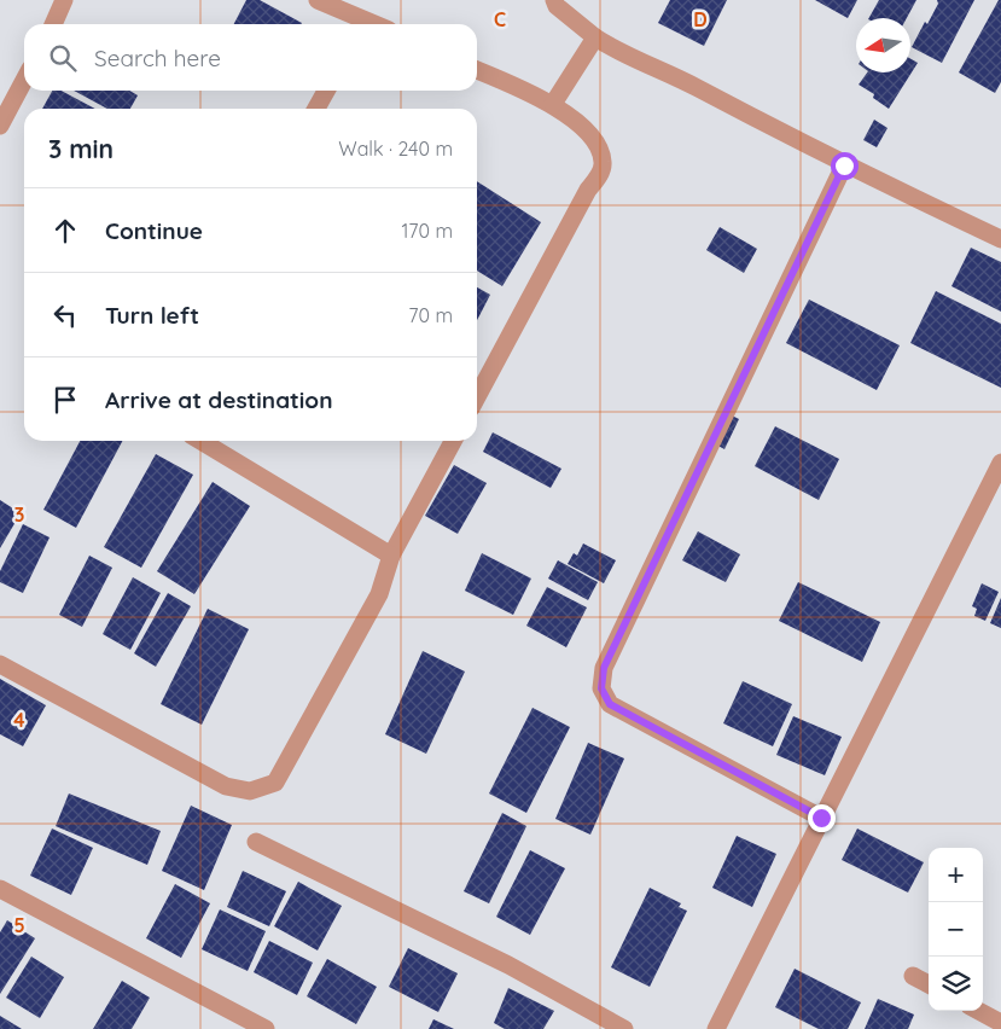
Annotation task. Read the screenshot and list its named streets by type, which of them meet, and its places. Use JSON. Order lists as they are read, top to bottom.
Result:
{
  "north": "left",
  "page": {
    "search": "Search here",
    "heading": ["3 min", "Walk · 240 m"],
    "list": [
      ["Continue", "170 m"],
      ["Turn left", "70 m"],
      "Arrive at destination"
    ],
    "map_buttons": ["+", "−"]
  },
  "grid": {
    "columns": ["C", "D"],
    "rows": ["3", "4", "5"]
  }
}
